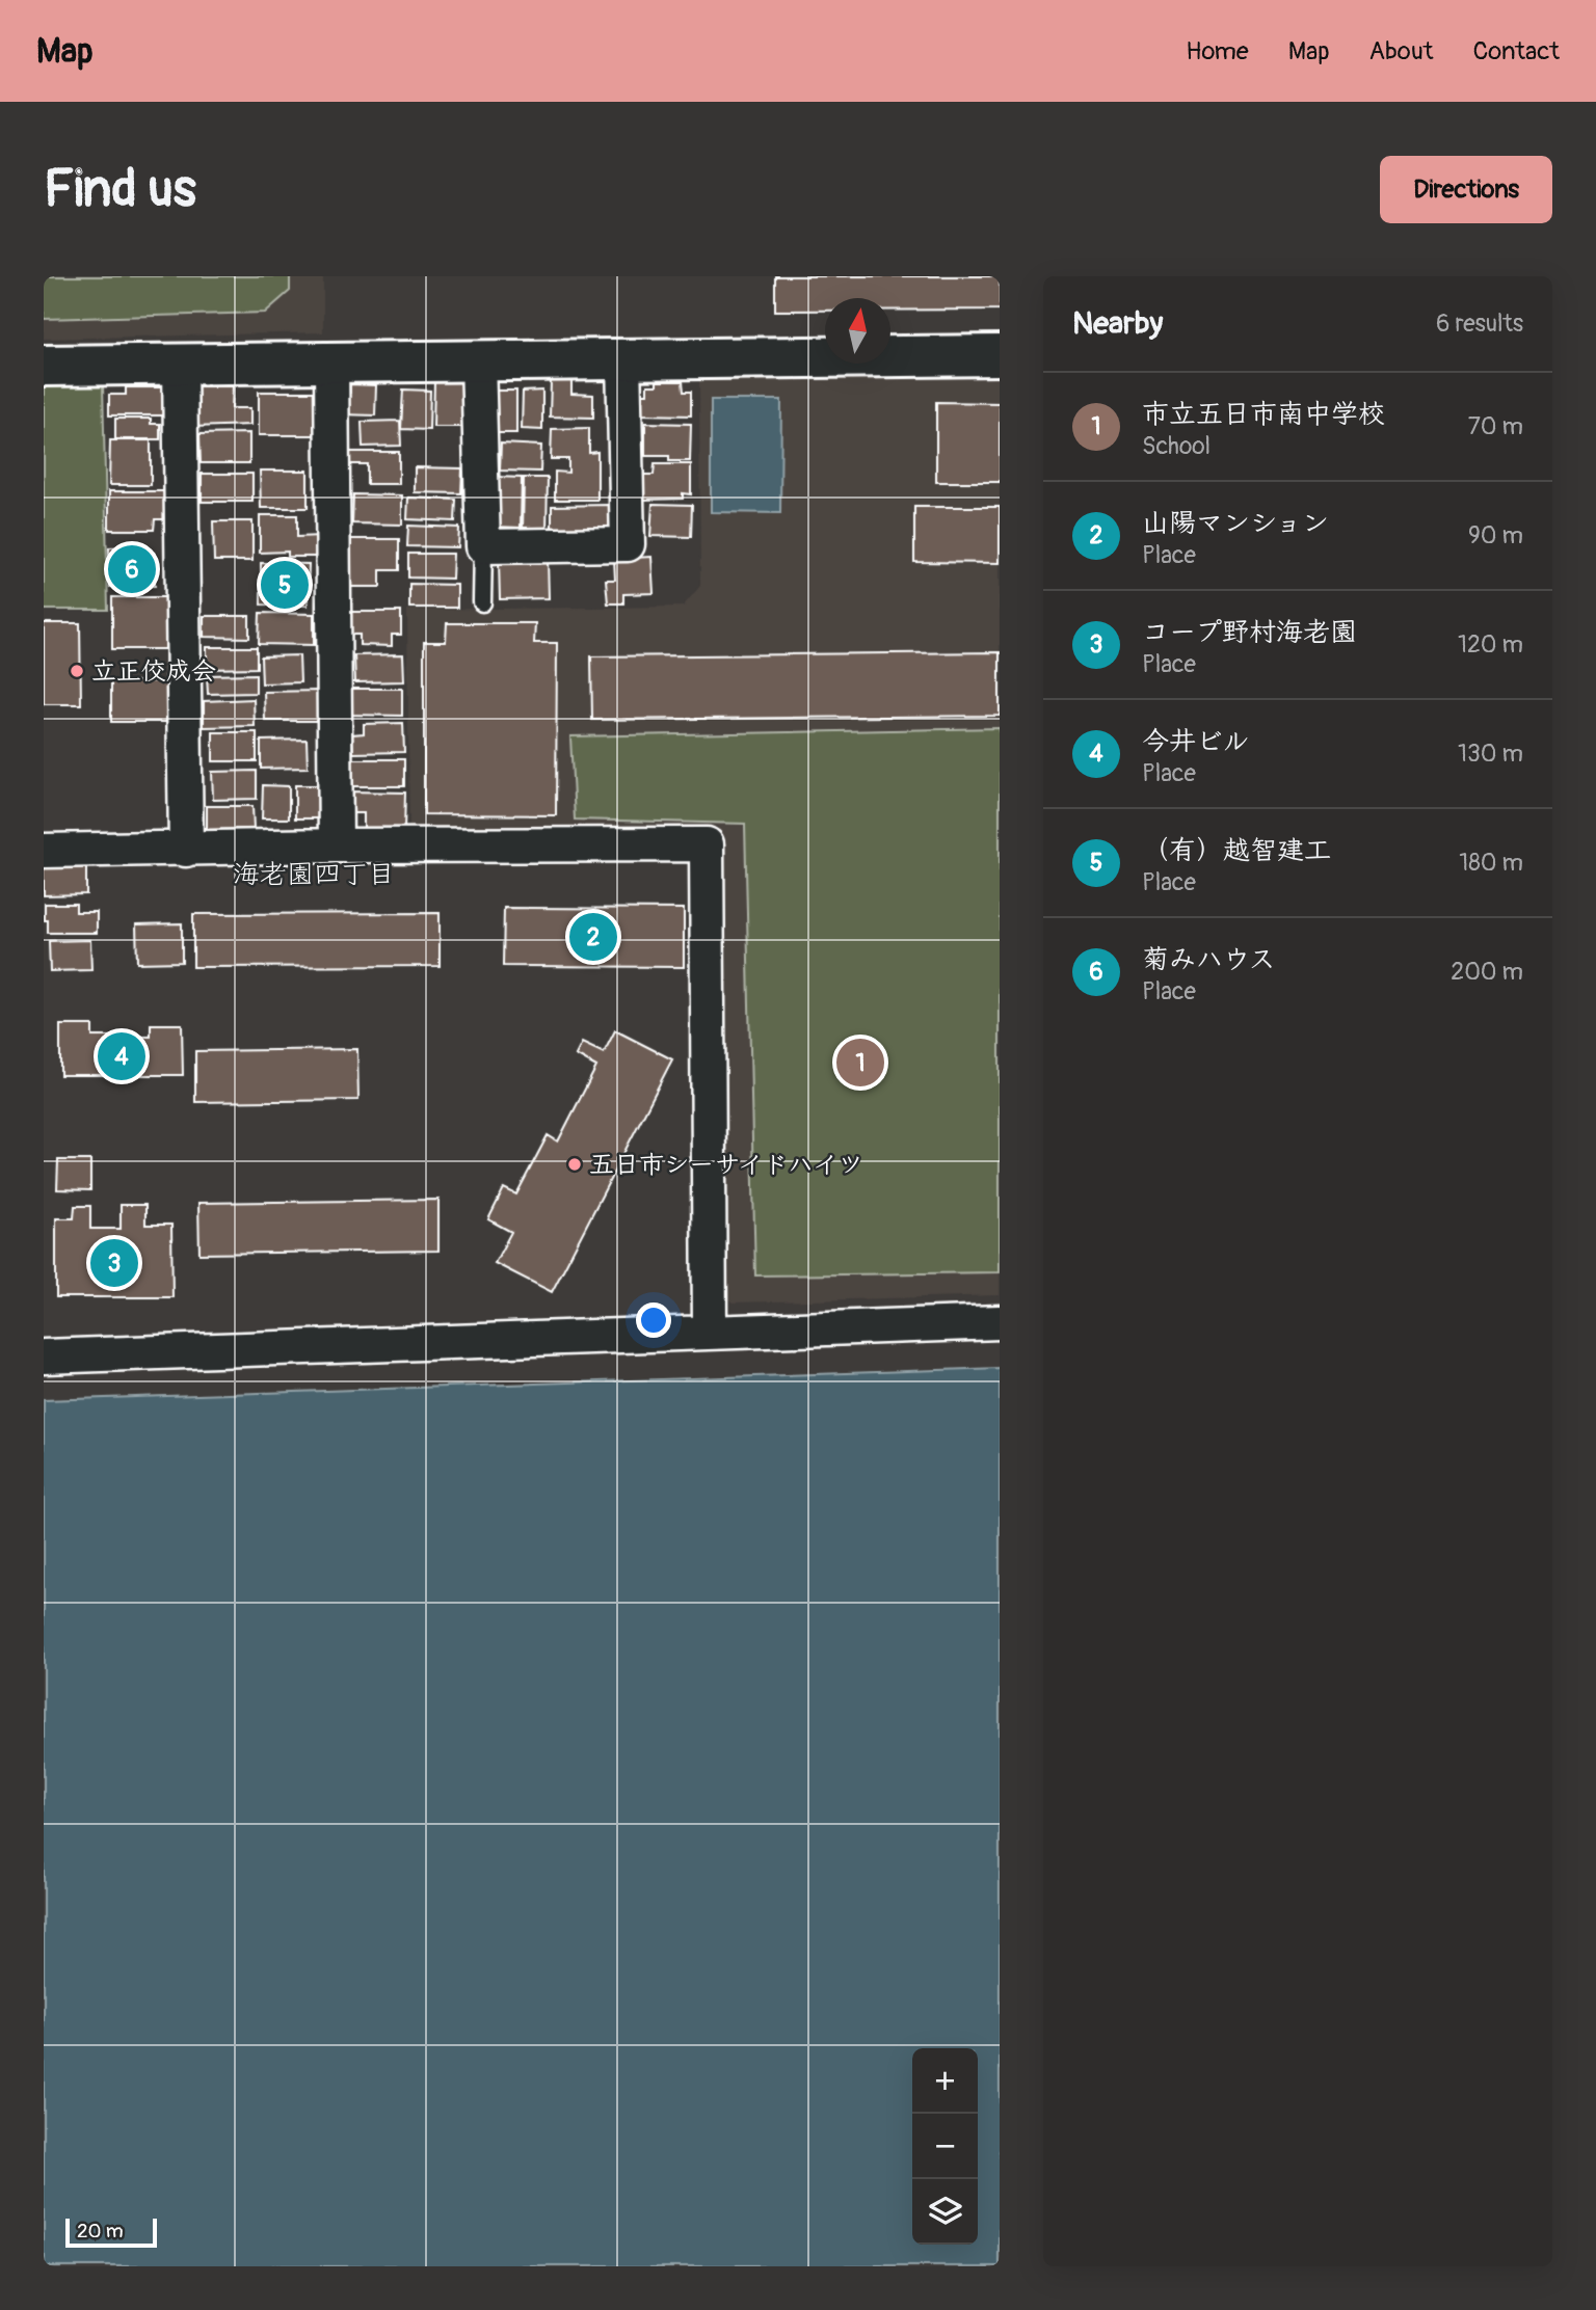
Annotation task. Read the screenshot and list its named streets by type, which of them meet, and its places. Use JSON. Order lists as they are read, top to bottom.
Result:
{
  "districts": ["海老園四丁目"],
  "places": ["立正佼成会", "五日市シーサイドハイツ"],
  "scale_bar": "20 m",
  "north": "top",
  "page": {
    "header": "Map",
    "nav": [
      "Home",
      "Map",
      "About",
      "Contact"
    ],
    "buttons": "Directions",
    "title": "Find us",
    "heading": ["Nearby", "6 results"],
    "list": [
      {
        "mark": "1",
        "name": "市立五日市南中学校",
        "note": "School",
        "value": "70 m"
      },
      {
        "mark": "2",
        "name": "山陽マンション",
        "note": "Place",
        "value": "90 m"
      },
      {
        "mark": "3",
        "name": "コープ野村海老園",
        "note": "Place",
        "value": "120 m"
      },
      {
        "mark": "4",
        "name": "今井ビル",
        "note": "Place",
        "value": "130 m"
      },
      {
        "mark": "5",
        "name": "（有）越智建工",
        "note": "Place",
        "value": "180 m"
      },
      {
        "mark": "6",
        "name": "菊みハウス",
        "note": "Place",
        "value": "200 m"
      }
    ],
    "pins": [
      "6",
      "5",
      "2",
      "4",
      "1",
      "3"
    ],
    "map_buttons": ["+", "−"],
    "scale": "20 m"
  }
}
